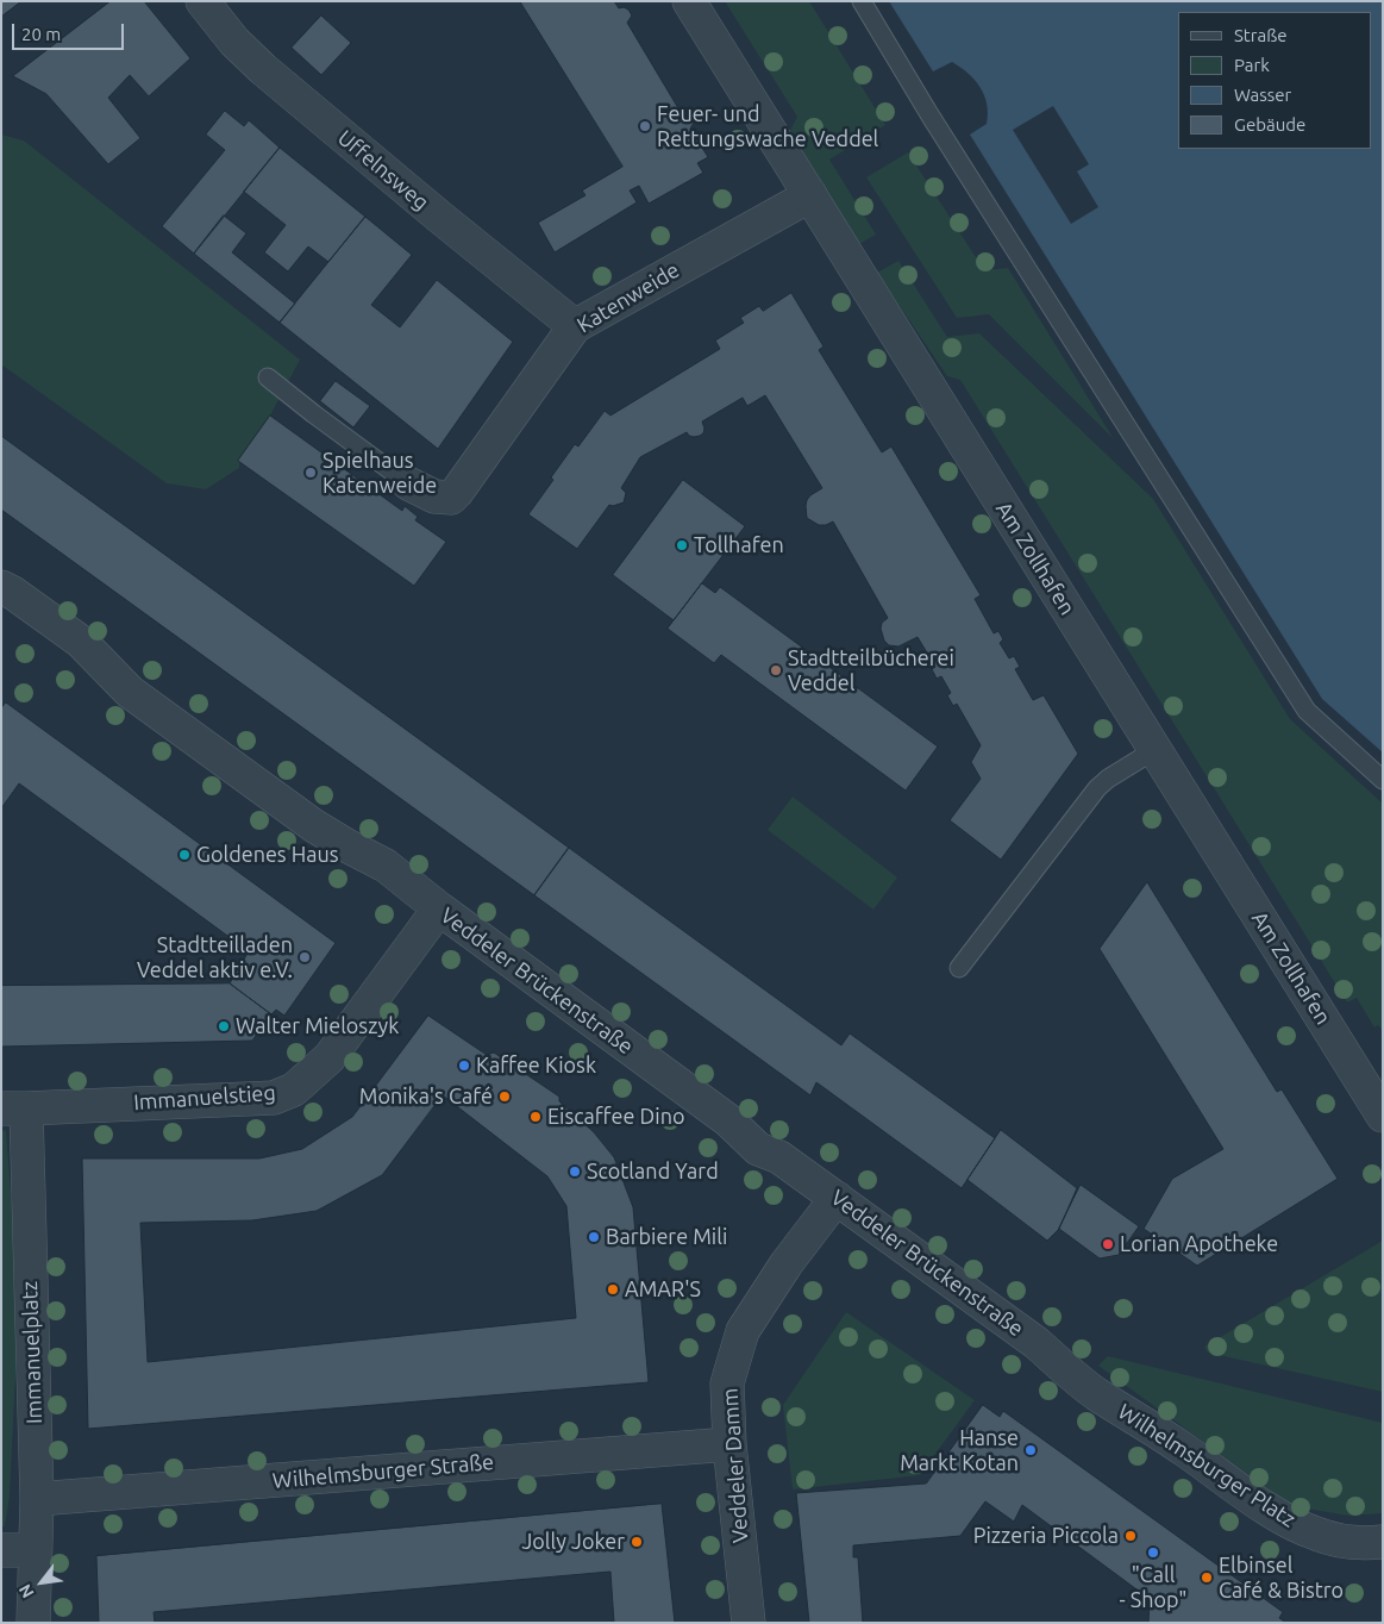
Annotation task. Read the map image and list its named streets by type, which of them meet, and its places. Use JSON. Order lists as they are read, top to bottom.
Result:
{
  "streets": {
    "street": [
      "Uffelnsweg",
      "Katenweide",
      "Am Zollhafen",
      "Veddeler Brückenstraße",
      "Immanuelstieg",
      "Immanuelplatz",
      "Veddeler Damm",
      "Wilhelmsburger Platz",
      "Wilhelmsburger Straße"
    ]
  },
  "crossings": [
    ["Uffelnsweg", "Katenweide"],
    ["Katenweide", "Am Zollhafen"],
    ["Veddeler Brückenstraße", "Immanuelstieg"],
    ["Veddeler Brückenstraße", "Veddeler Damm"],
    ["Veddeler Brückenstraße", "Wilhelmsburger Platz"],
    ["Immanuelstieg", "Immanuelplatz"],
    ["Immanuelplatz", "Wilhelmsburger Straße"],
    ["Veddeler Damm", "Wilhelmsburger Straße"]
  ],
  "places": [
    "Feuer- und Rettungswache Veddel",
    "Spielhaus Katenweide",
    "Tollhafen",
    "Stadtteilbücherei Veddel",
    "Goldenes Haus",
    "Stadtteilladen Veddel aktiv e.V.",
    "Walter Mieloszyk",
    "Kaffee Kiosk",
    "Monika's Café",
    "Eiscaffee Dino",
    "Scotland Yard",
    "Barbiere Mili",
    "Lorian Apotheke",
    "AMAR'S",
    "Hanse Markt Kotan",
    "Pizzeria Piccola",
    "Jolly Joker",
    "\"Call - Shop\"",
    "Elbinsel Café & Bistro"
  ],
  "legend": [
    "Straße",
    "Park",
    "Wasser",
    "Gebäude"
  ],
  "scale_bar": "20 m",
  "north": "bottom left"
}
